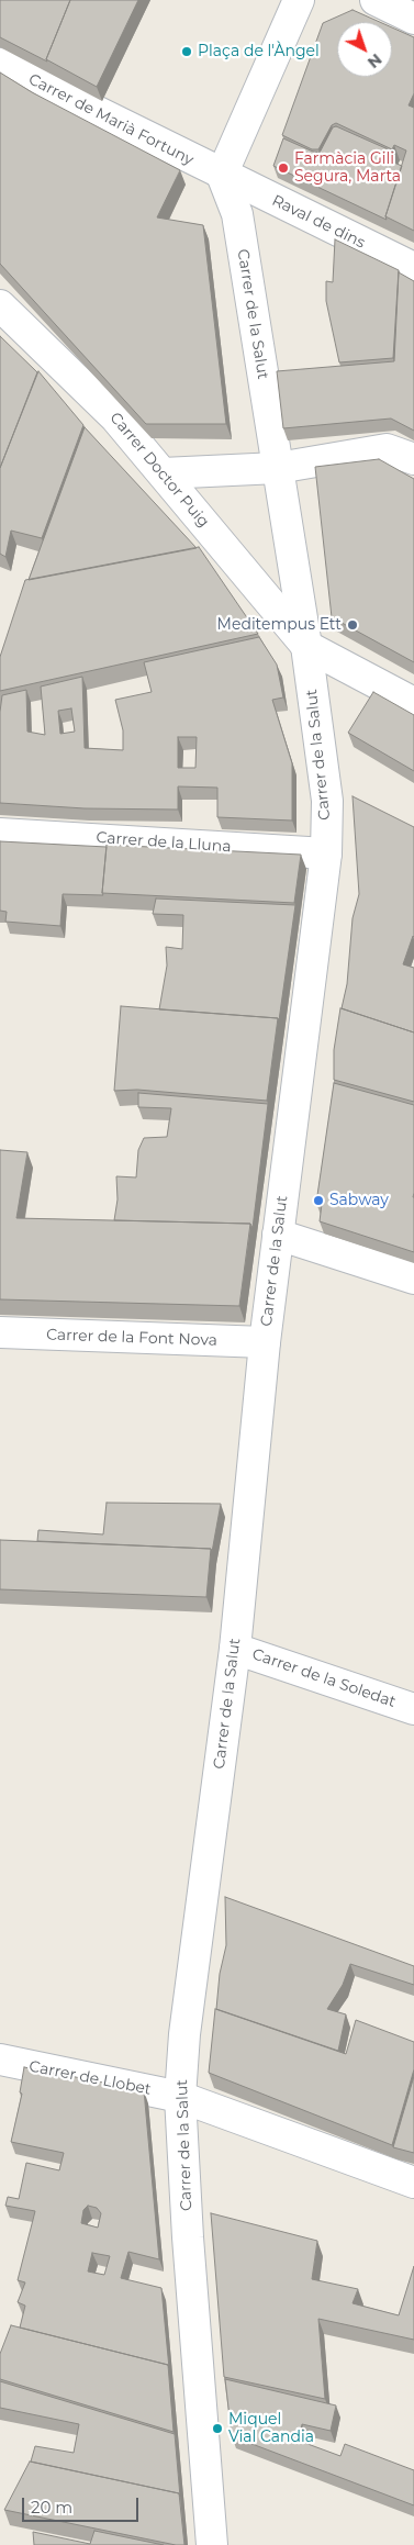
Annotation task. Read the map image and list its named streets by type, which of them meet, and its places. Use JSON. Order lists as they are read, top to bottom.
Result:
{
  "streets": {
    "street": [
      "Carrer de Marià Fortuny",
      "Raval de dins",
      "Carrer de la Salut",
      "Carrer Doctor Puig",
      "Carrer de la Lluna",
      "Carrer de la Font Nova",
      "Carrer de la Soledat",
      "Carrer de Llobet"
    ]
  },
  "crossings": [
    ["Carrer de Marià Fortuny", "Raval de dins"],
    ["Carrer de Marià Fortuny", "Carrer de la Salut"],
    ["Raval de dins", "Carrer de la Salut"],
    ["Carrer de la Salut", "Carrer Doctor Puig"],
    ["Carrer de la Salut", "Carrer de la Lluna"],
    ["Carrer de la Salut", "Carrer de la Font Nova"],
    ["Carrer de la Salut", "Carrer de la Soledat"],
    ["Carrer de la Salut", "Carrer de Llobet"]
  ],
  "places": [
    "Plaça de l'Àngel",
    "Farmàcia Gili Segura, Marta",
    "Meditempus Ett",
    "Sabway",
    "Miquel Vial Candia"
  ],
  "scale_bar": "20 m",
  "north": "bottom right"
}
